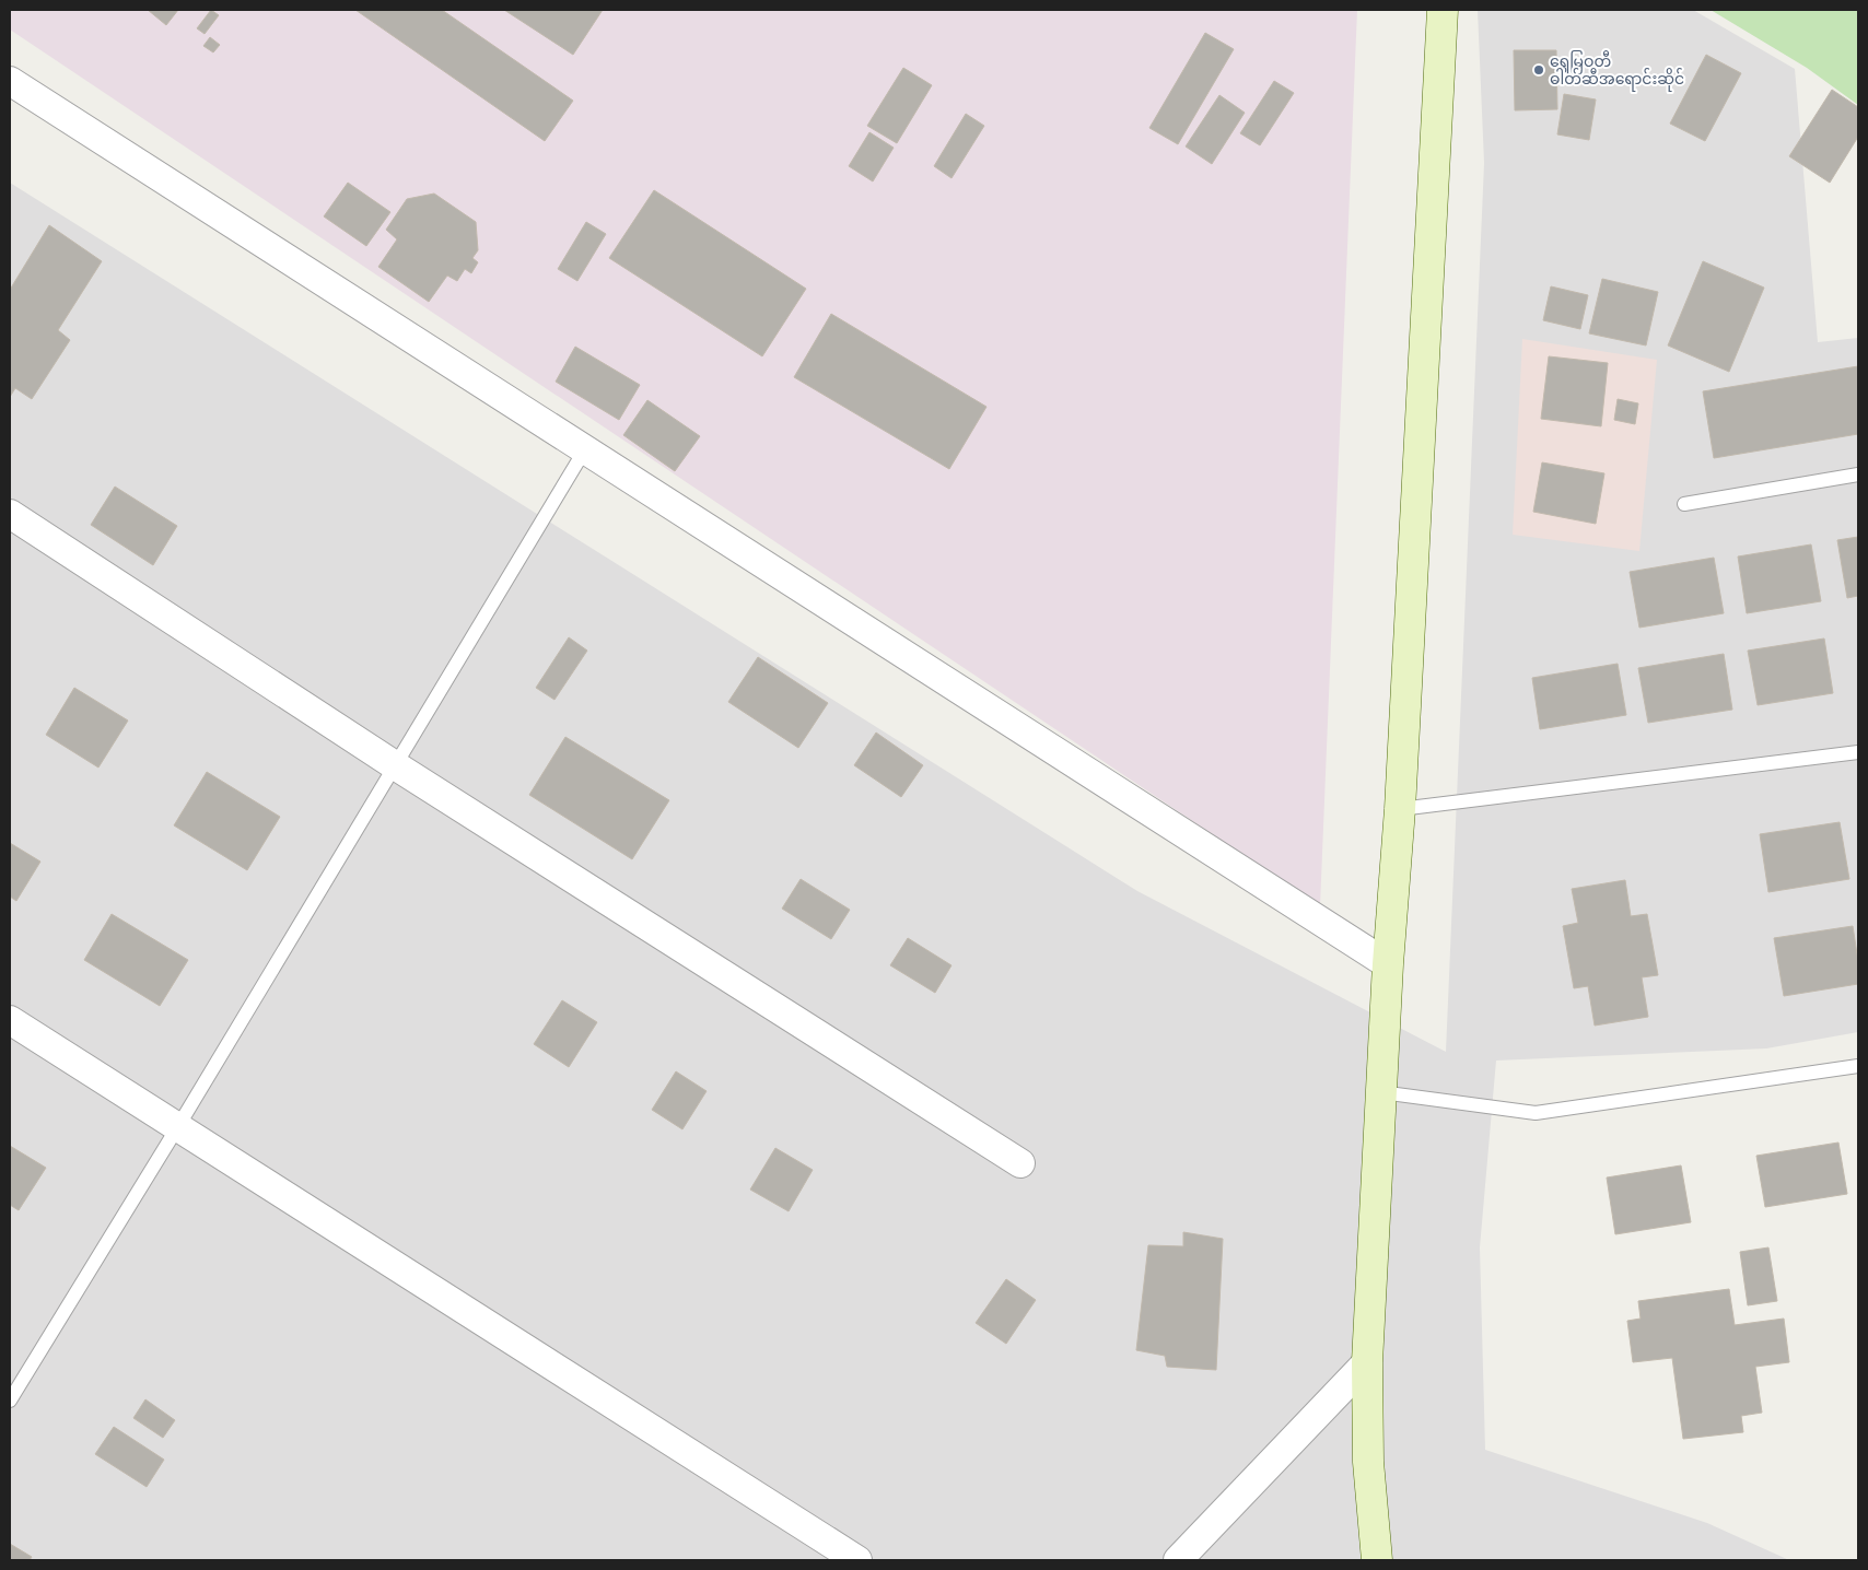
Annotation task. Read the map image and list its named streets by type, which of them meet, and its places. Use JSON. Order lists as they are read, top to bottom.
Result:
{
  "places": ["ရွှေမြဝတီ ဓါတ်ဆီအရောင်းဆိုင်"]
}
